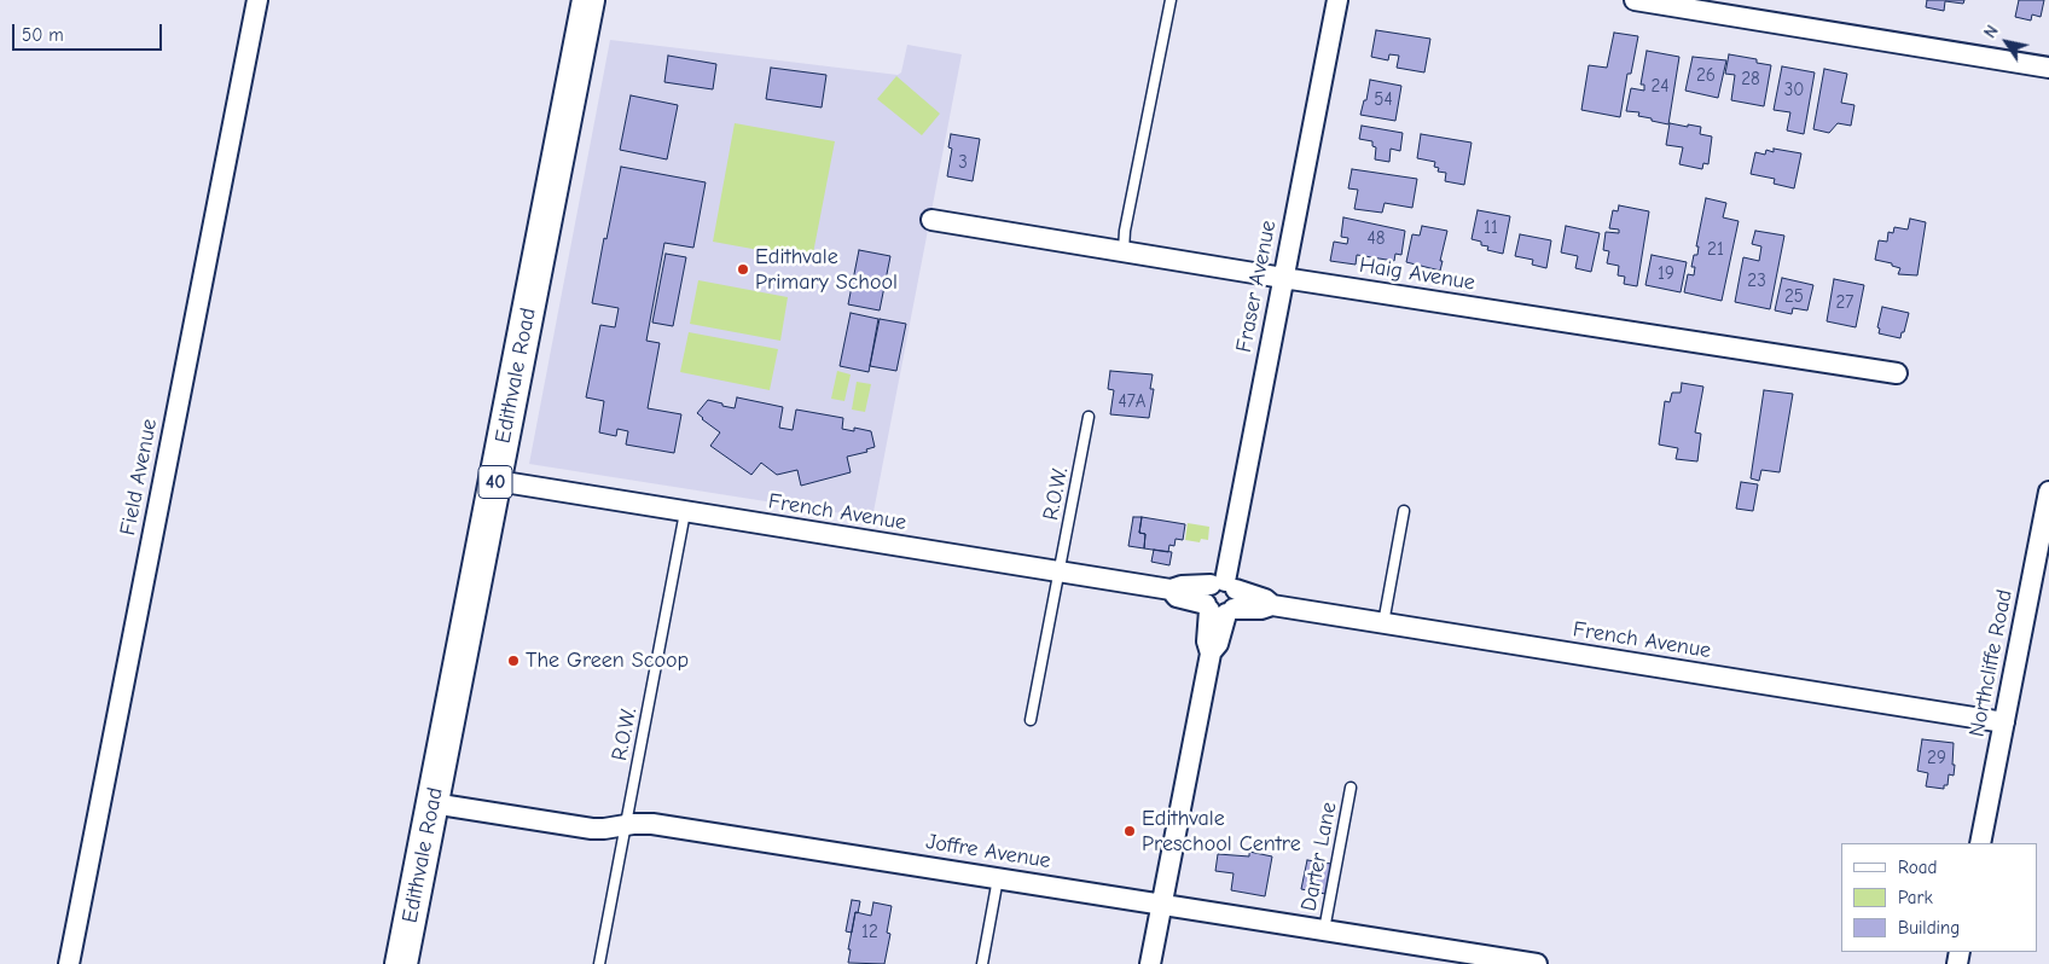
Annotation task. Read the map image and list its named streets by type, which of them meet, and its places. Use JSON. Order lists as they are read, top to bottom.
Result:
{
  "streets": {
    "highway": ["Edithvale Road", "40"],
    "street": [
      "Haig Avenue",
      "Fraser Avenue",
      "Field Avenue",
      "French Avenue",
      "Northcliffe Road",
      "Joffre Avenue"
    ],
    "lane": ["R.O.W.", "Darter Lane"]
  },
  "crossings": [
    ["Haig Avenue", "Fraser Avenue"],
    ["Fraser Avenue", "French Avenue"],
    ["Fraser Avenue", "Joffre Avenue"],
    ["Edithvale Road", "French Avenue"],
    ["Edithvale Road", "Joffre Avenue"],
    ["R.O.W.", "French Avenue"],
    ["R.O.W.", "Joffre Avenue"],
    ["French Avenue", "Northcliffe Road"],
    ["Joffre Avenue", "Darter Lane"]
  ],
  "places": ["Edithvale Primary School", "The Green Scoop", "Edithvale Preschool Centre"],
  "house_numbers": [
    "26",
    "28",
    "24",
    "30",
    "54",
    "3",
    "11",
    "48",
    "21",
    "19",
    "23",
    "25",
    "27",
    "47A",
    "29",
    "12"
  ],
  "legend": ["Road", "Park", "Building"],
  "scale_bar": "50 m",
  "north": "top left"
}
